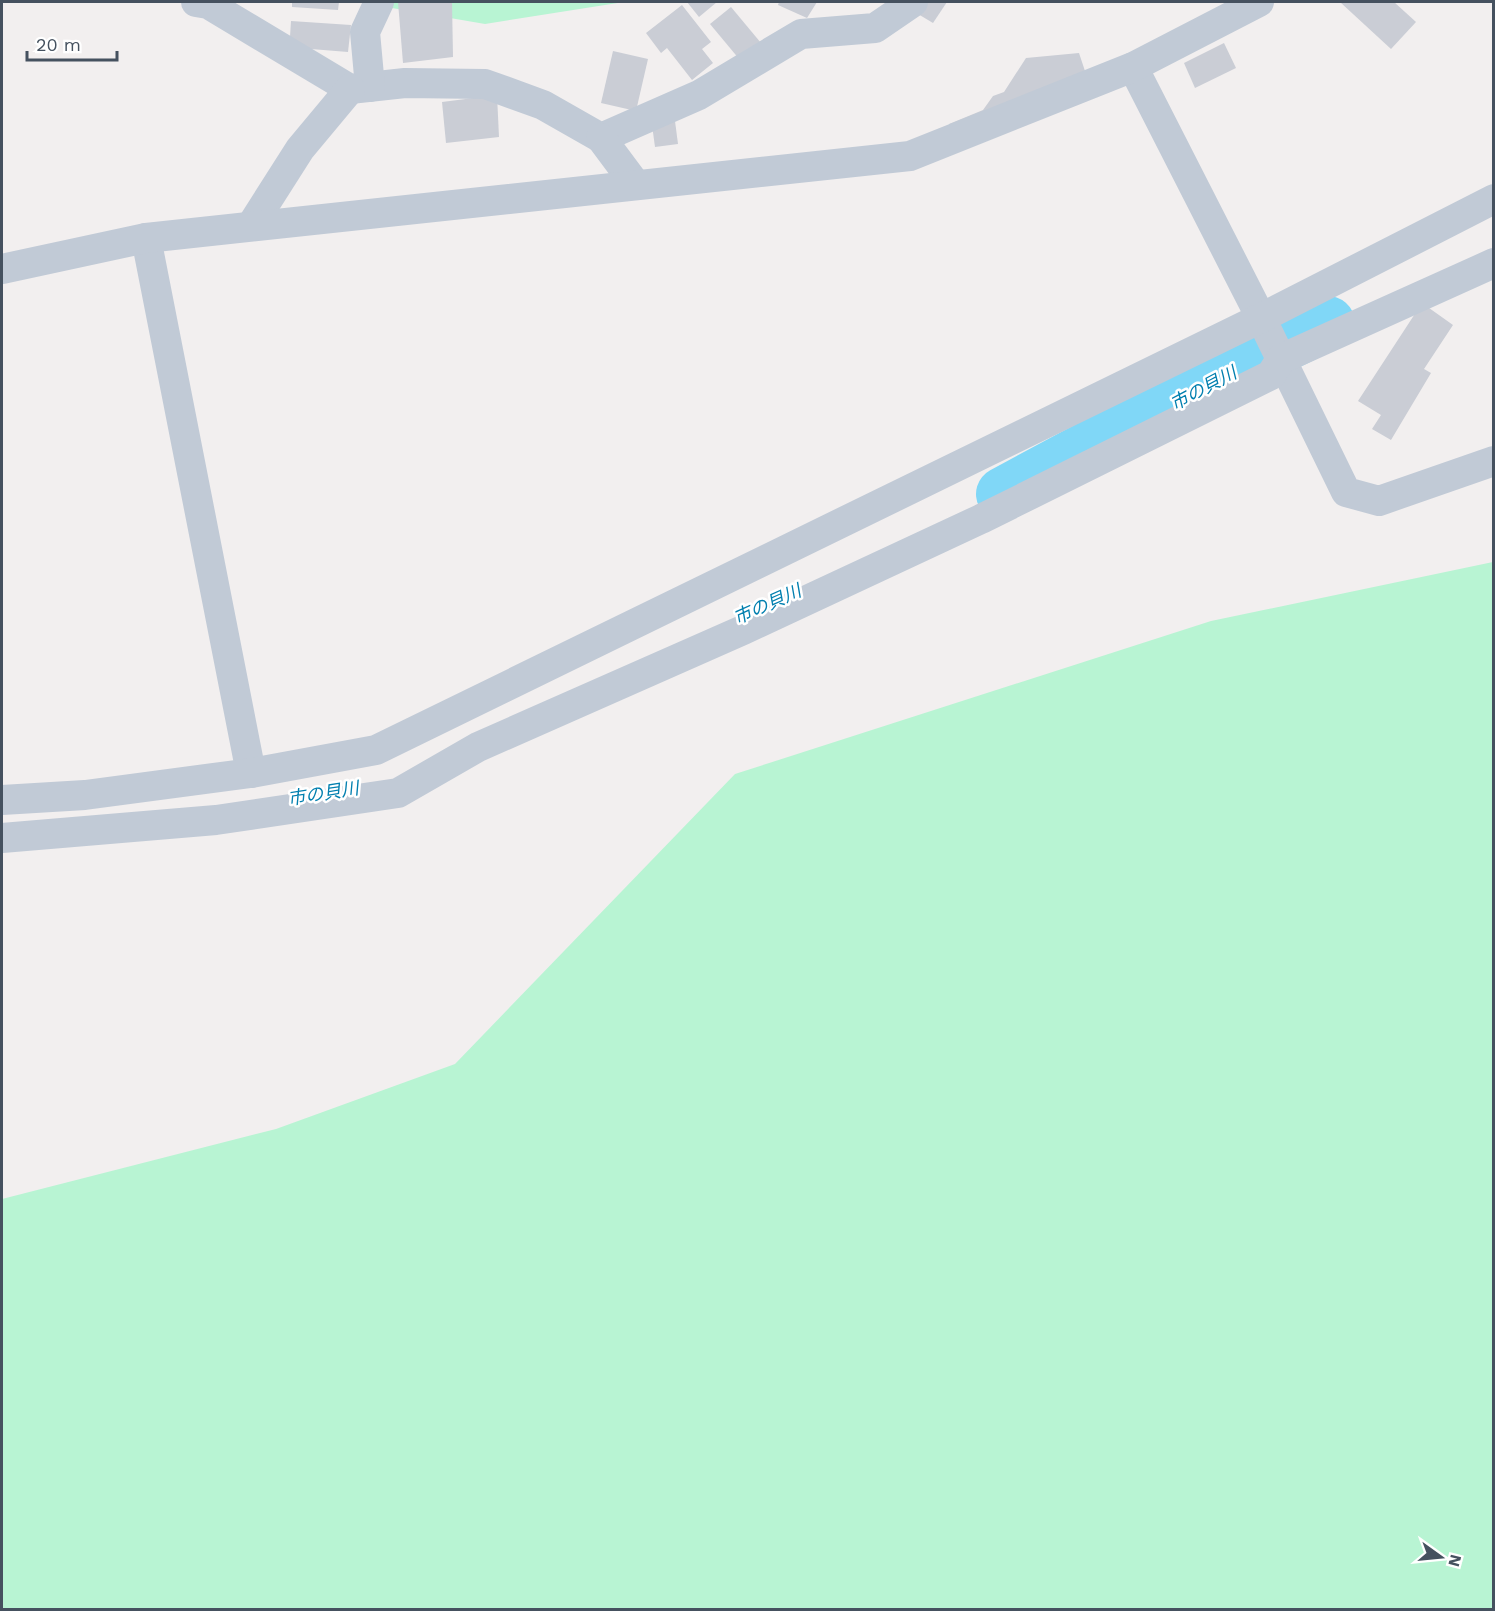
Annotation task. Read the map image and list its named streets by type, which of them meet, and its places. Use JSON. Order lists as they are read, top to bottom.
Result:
{
  "water": ["市の貝川"],
  "scale_bar": "20 m",
  "north": "right"
}
